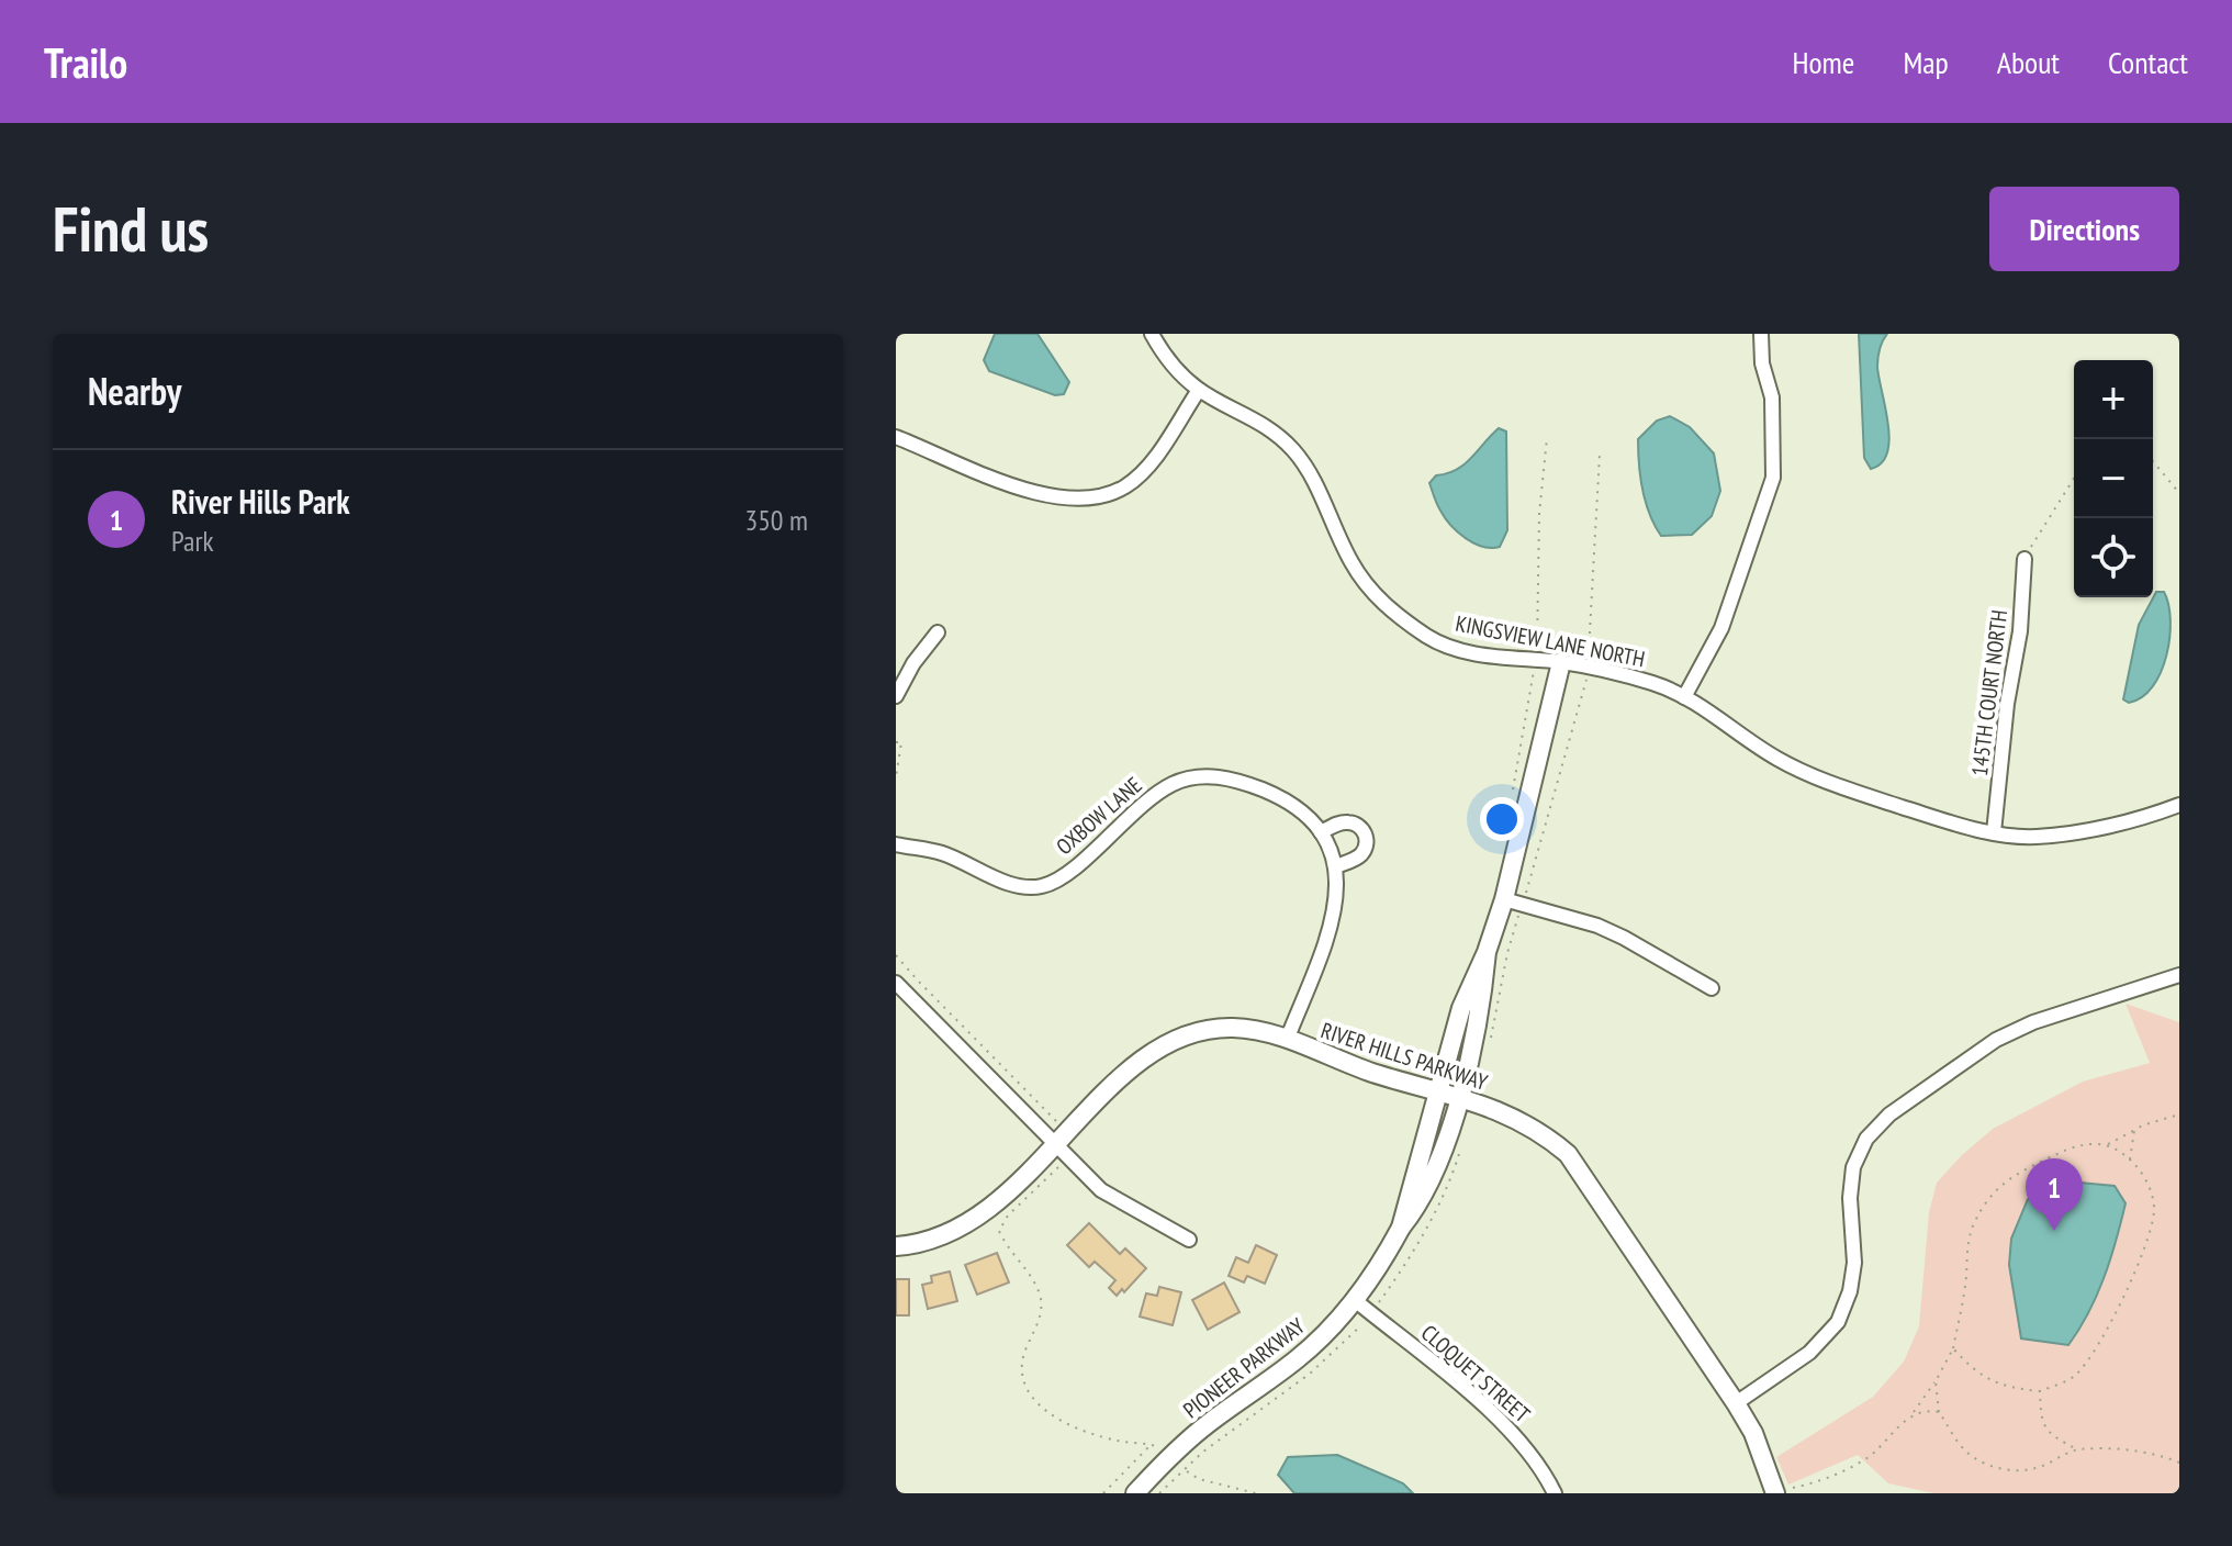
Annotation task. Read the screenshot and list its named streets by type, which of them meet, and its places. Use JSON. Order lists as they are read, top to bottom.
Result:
{
  "streets": {
    "street": [
      "KINGSVIEW LANE NORTH",
      "145TH COURT NORTH",
      "OXBOW LANE",
      "RIVER HILLS PARKWAY",
      "PIONEER PARKWAY",
      "CLOQUET STREET"
    ]
  },
  "crossings": [
    ["KINGSVIEW LANE NORTH", "145TH COURT NORTH"],
    ["KINGSVIEW LANE NORTH", "PIONEER PARKWAY"],
    ["OXBOW LANE", "RIVER HILLS PARKWAY"],
    ["RIVER HILLS PARKWAY", "PIONEER PARKWAY"],
    ["PIONEER PARKWAY", "CLOQUET STREET"]
  ],
  "page": {
    "header": "Trailo",
    "nav": [
      "Home",
      "Map",
      "About",
      "Contact"
    ],
    "buttons": "Directions",
    "title": "Find us",
    "heading": "Nearby",
    "map_buttons": ["+", "−"],
    "list": [
      {
        "mark": "1",
        "name": "River Hills Park",
        "note": "Park",
        "value": "350 m"
      }
    ],
    "pins": "1"
  }
}
